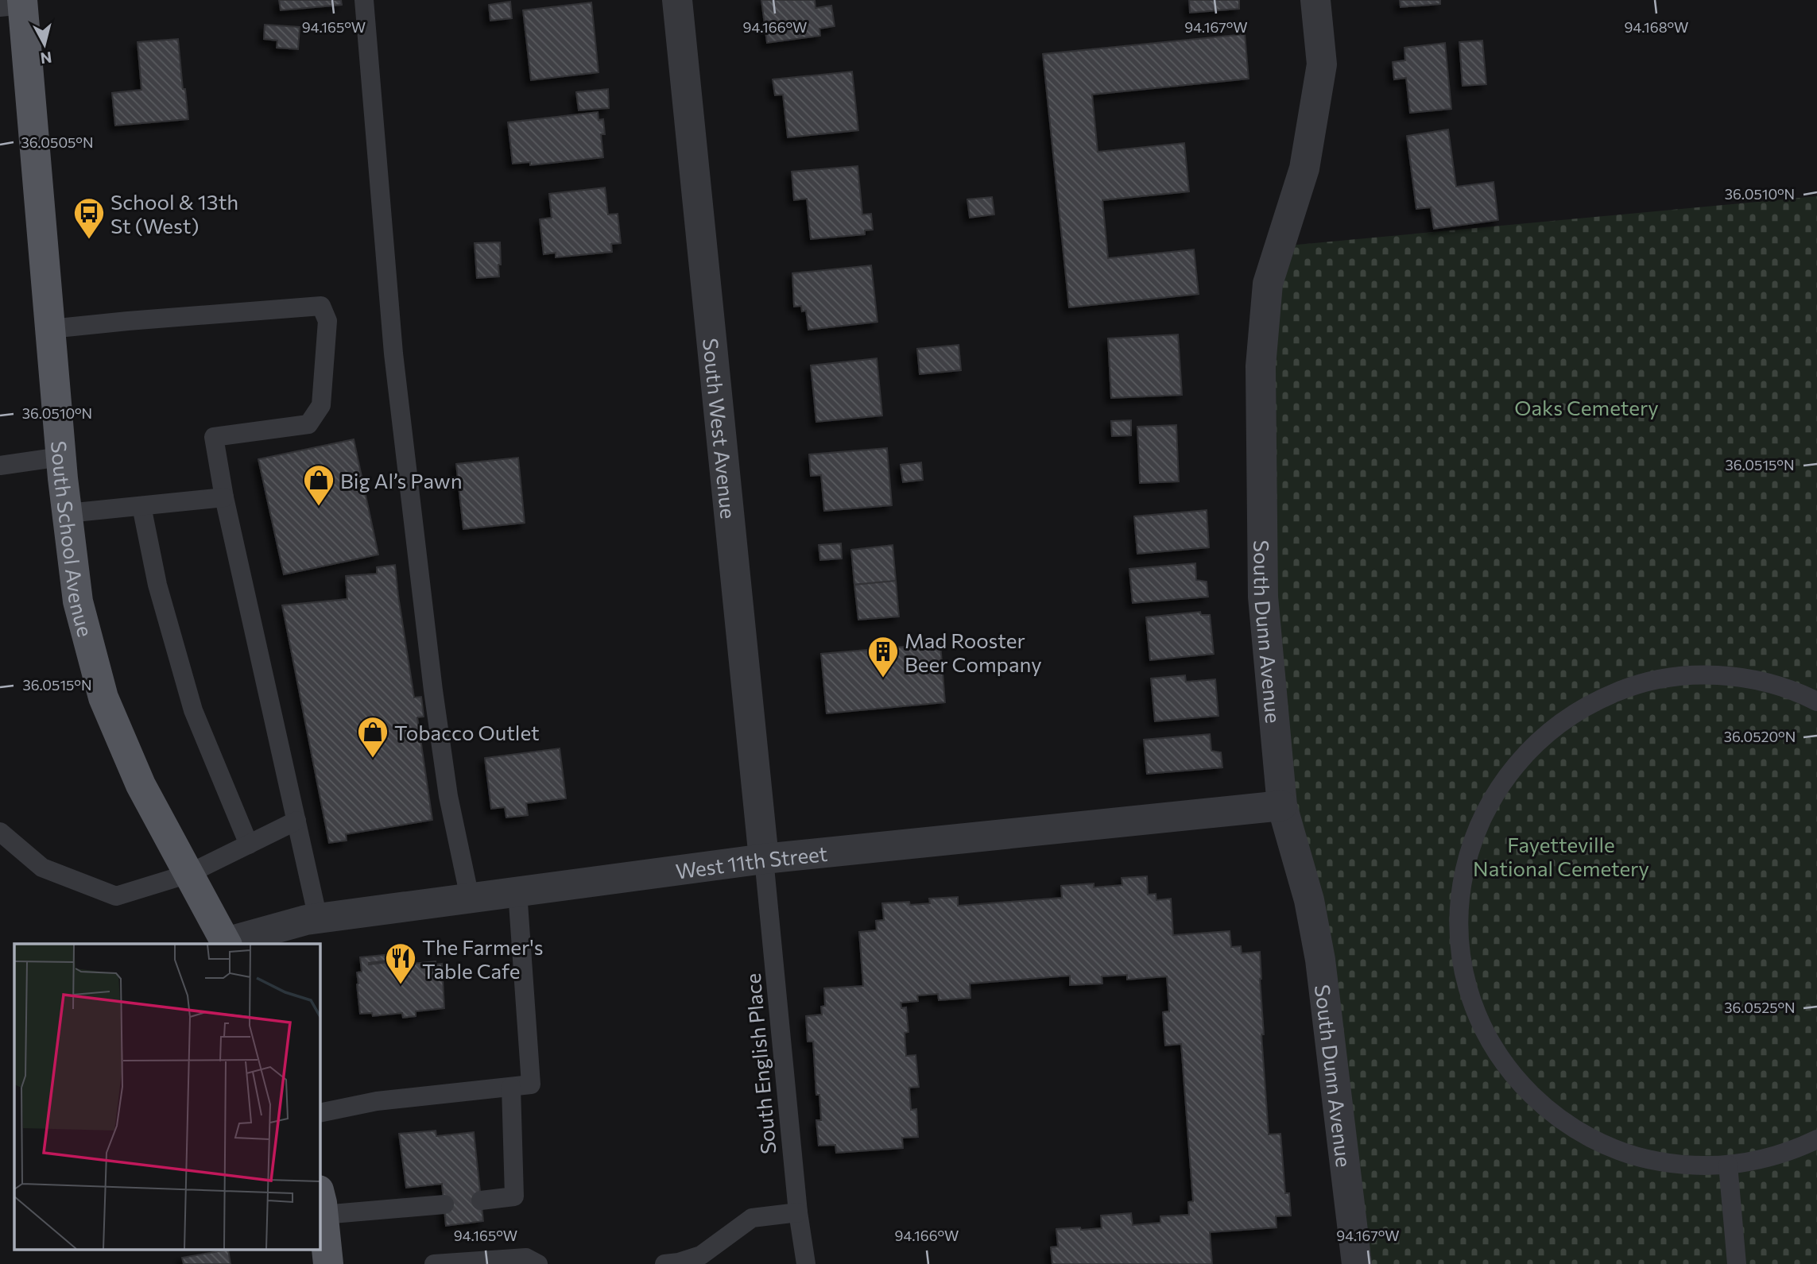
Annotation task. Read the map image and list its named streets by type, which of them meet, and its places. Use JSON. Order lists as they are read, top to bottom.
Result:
{
  "streets": {
    "main road": ["South School Avenue"],
    "street": ["South West Avenue", "South Dunn Avenue", "West 11th Street"],
    "lane": ["South English Place"]
  },
  "crossings": [
    ["South West Avenue", "West 11th Street"],
    ["South West Avenue", "South English Place"],
    ["South School Avenue", "West 11th Street"],
    ["South Dunn Avenue", "West 11th Street"],
    ["West 11th Street", "South English Place"]
  ],
  "parks": ["Oaks Cemetery", "Fayetteville National Cemetery"],
  "places": {
    "bus stop": ["School & 13th St (West)"],
    "shop": ["Big Al’s Pawn", "Tobacco Outlet"],
    "building": ["Mad Rooster Beer Company"],
    "restaurant": ["The Farmer's Table Cafe"]
  },
  "north": "bottom",
  "coordinates": [
    "94.166°W",
    "94.165°W",
    "94.167°W",
    "94.168°W",
    "36.0505°N",
    "36.0510°N",
    "36.0515°N",
    "36.0520°N",
    "36.0525°N"
  ]
}
